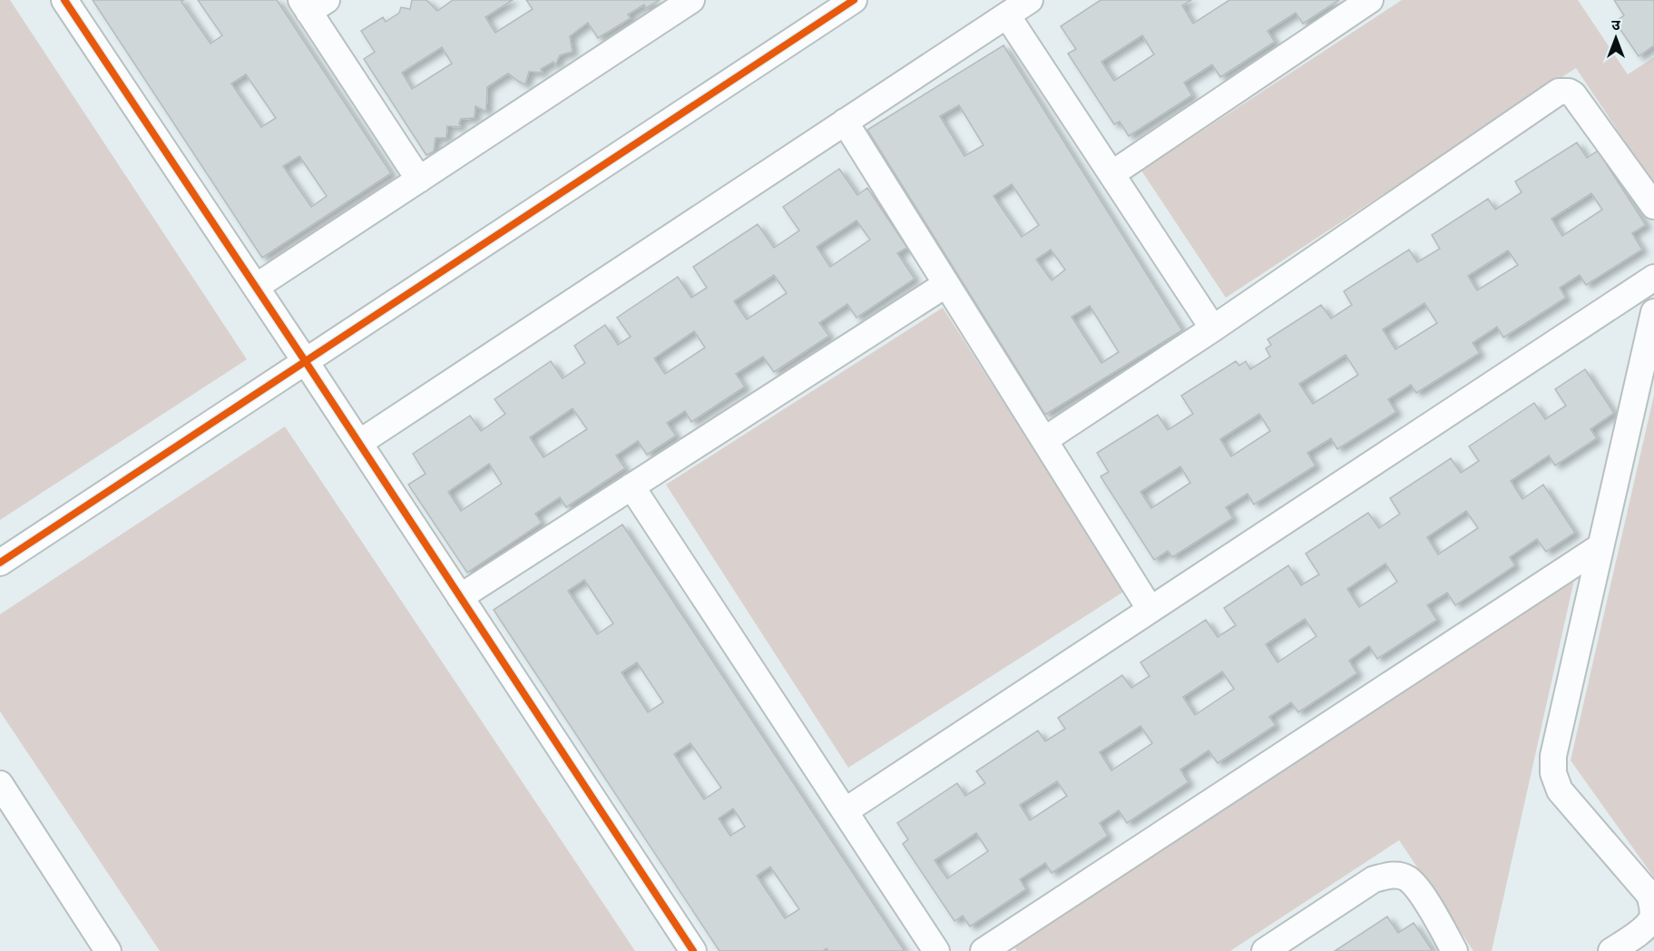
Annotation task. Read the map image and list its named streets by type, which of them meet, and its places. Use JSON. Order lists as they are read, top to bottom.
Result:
{
  "north": "top"
}
